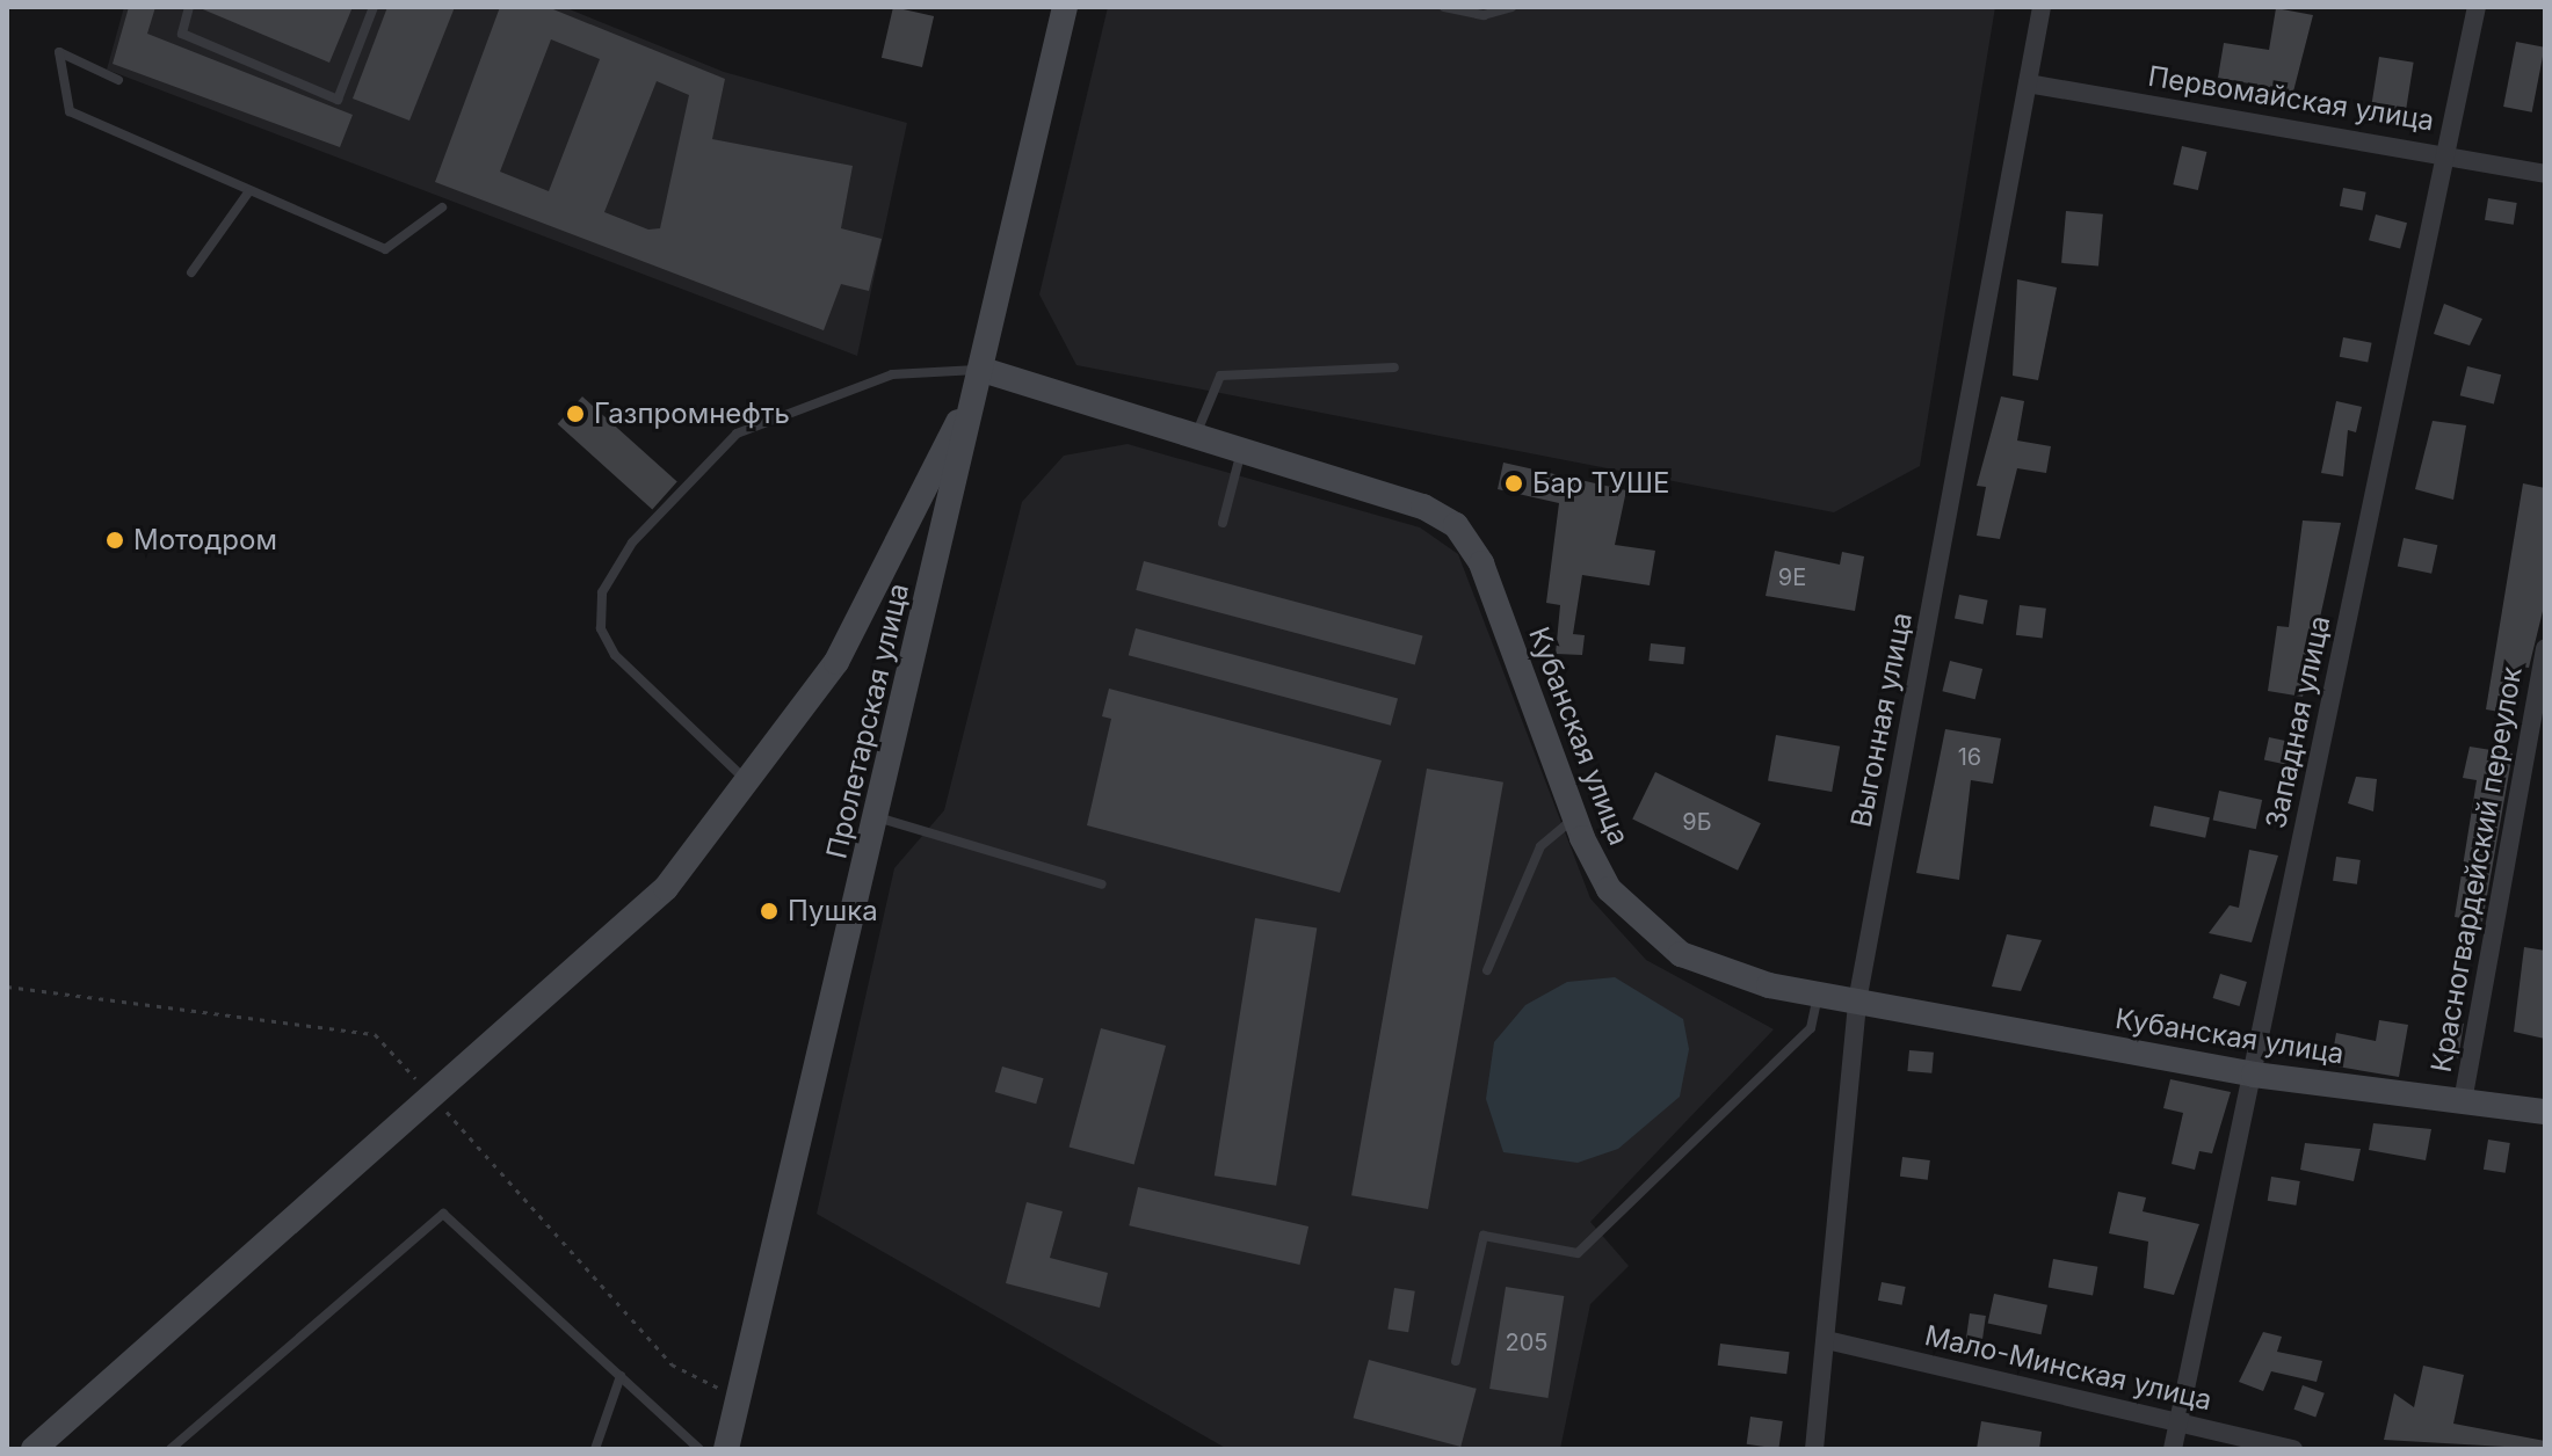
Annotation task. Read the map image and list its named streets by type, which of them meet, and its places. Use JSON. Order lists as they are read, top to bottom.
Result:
{
  "streets": {
    "street": [
      "Первомайская улица",
      "Выгонная улица",
      "Пролетарская улица",
      "Западная улица",
      "Кубанская улица",
      "Красногвардейский переулок",
      "Мало-Минская улица"
    ]
  },
  "crossings": [
    ["Первомайская улица", "Выгонная улица"],
    ["Первомайская улица", "Западная улица"],
    ["Выгонная улица", "Кубанская улица"],
    ["Выгонная улица", "Мало-Минская улица"],
    ["Пролетарская улица", "Кубанская улица"],
    ["Западная улица", "Кубанская улица"],
    ["Западная улица", "Мало-Минская улица"],
    ["Кубанская улица", "Красногвардейский переулок"]
  ],
  "places": [
    "Газпромнефть",
    "Бар ТУШЕ",
    "Мотодром",
    "Пушка"
  ],
  "house_numbers": [
    "9Е",
    "16",
    "9Б",
    "205"
  ]
}
